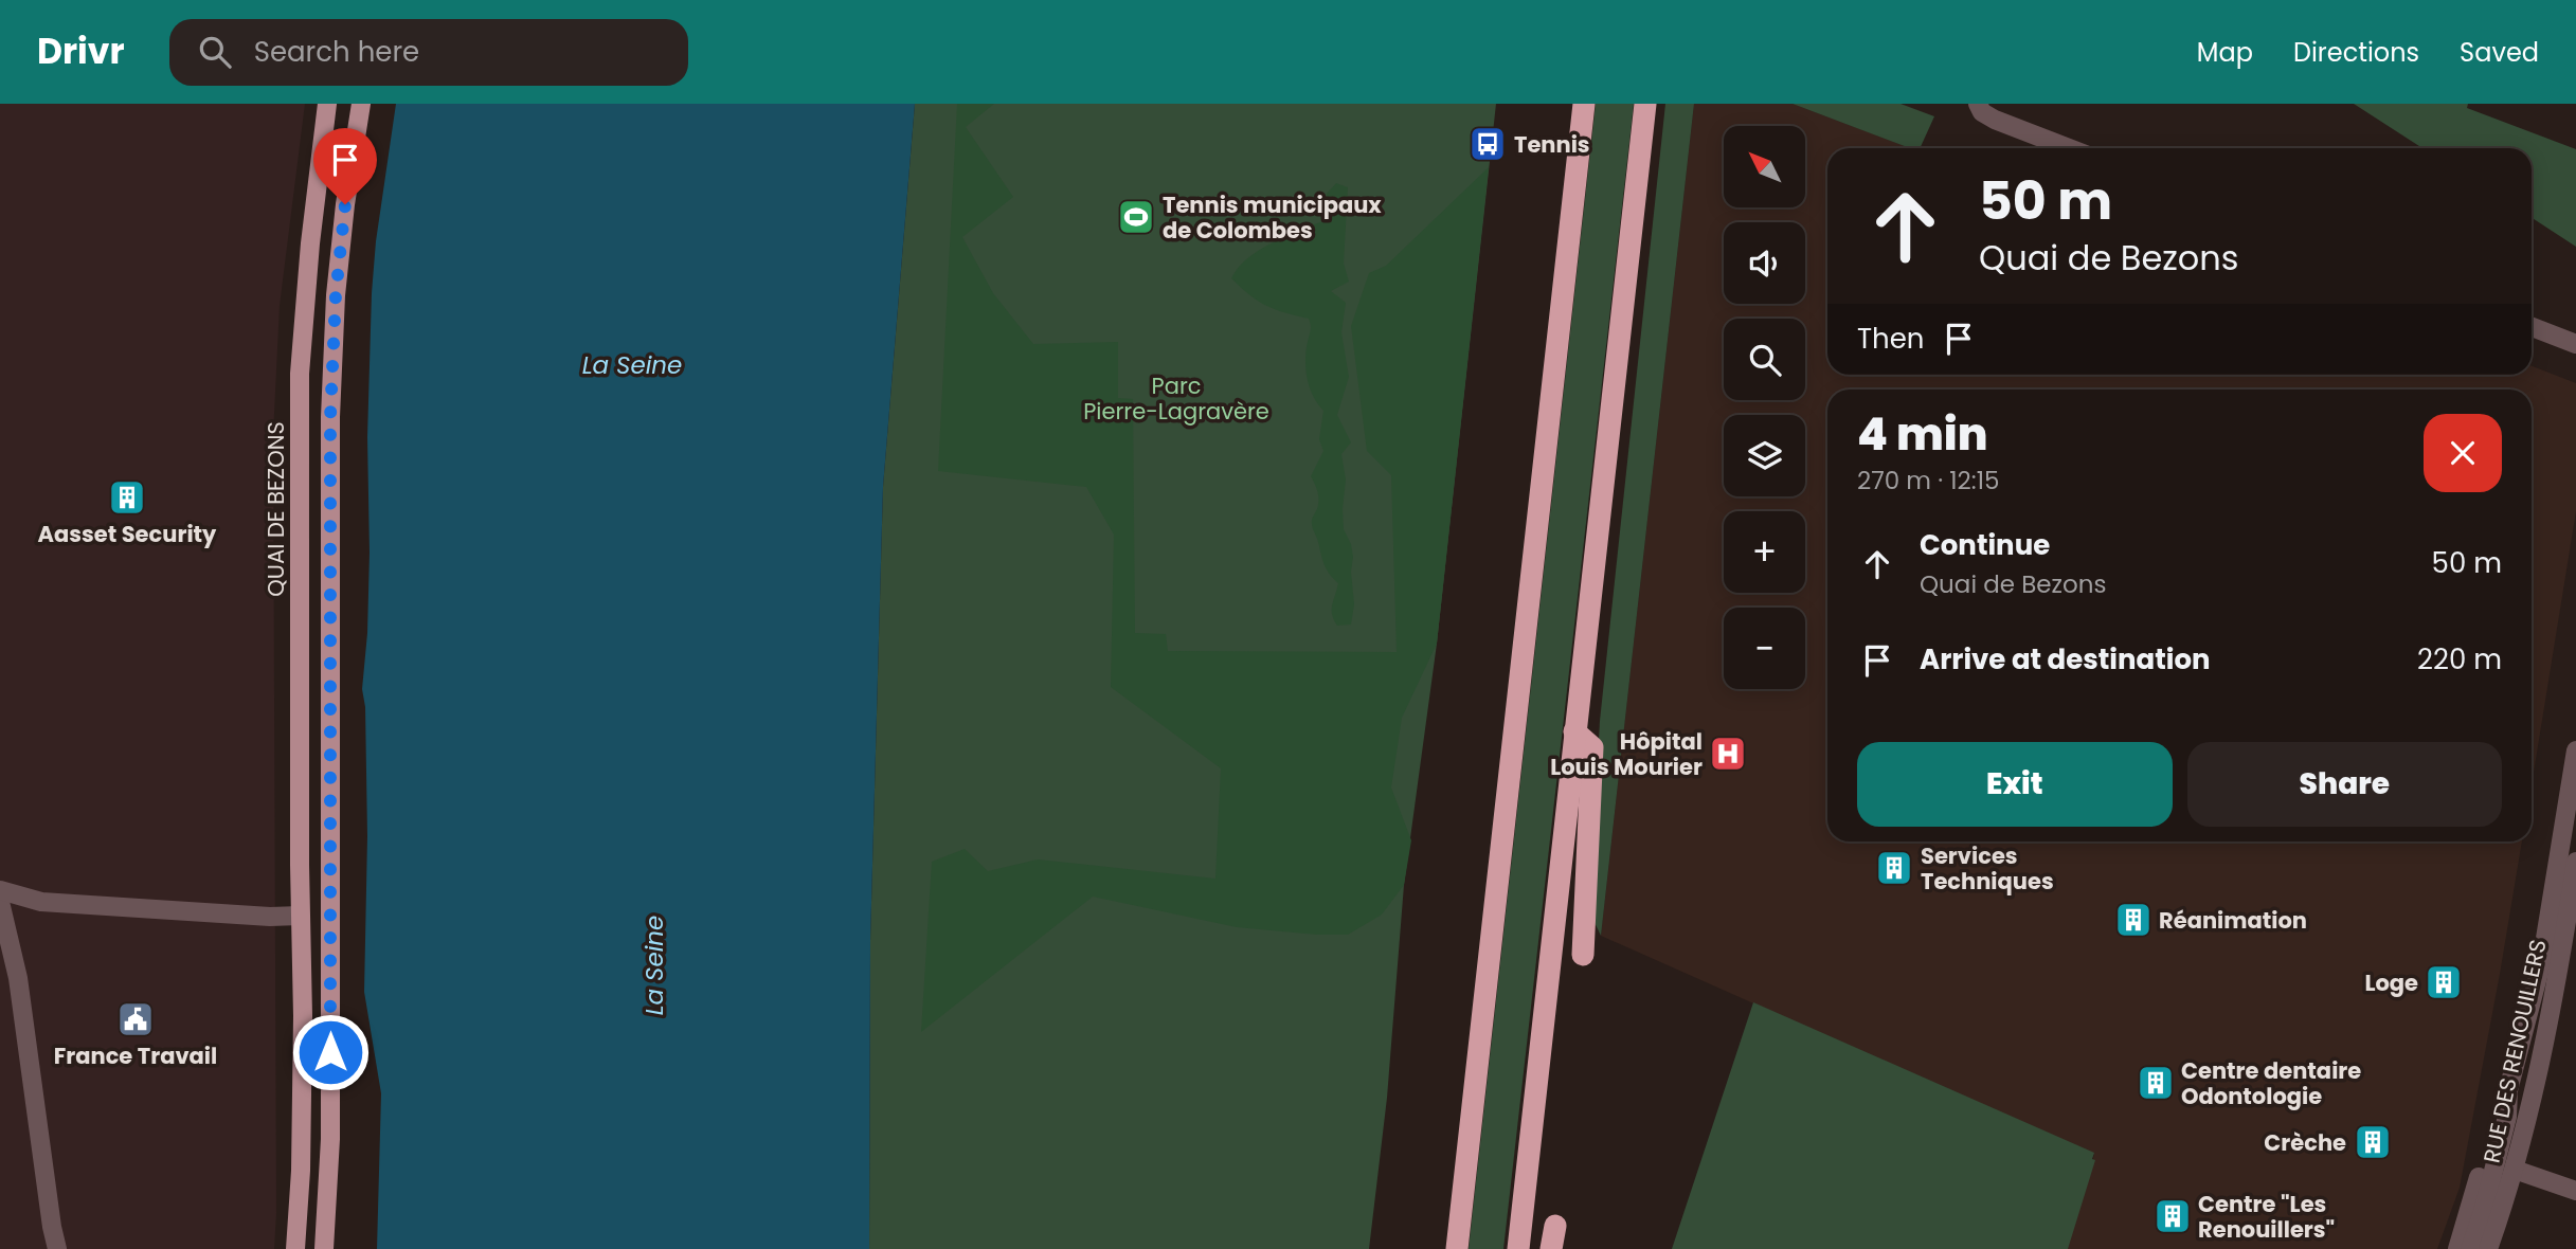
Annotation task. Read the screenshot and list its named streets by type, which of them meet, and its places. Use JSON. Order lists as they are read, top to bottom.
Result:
{
  "streets": {
    "main road": ["QUAI DE BEZONS"],
    "street": ["RUE DES RENOUILLERS"]
  },
  "water": ["La Seine"],
  "parks": ["Parc Pierre-Lagravère"],
  "places": {
    "bus stop": ["Tennis"],
    "sports": ["Tennis municipaux de Colombes"],
    "building": [
      "Aasset Security",
      "Services Techniques",
      "Réanimation",
      "Loge",
      "Centre dentaire Odontologie",
      "Crèche",
      "Centre \"Les Renouillers\""
    ],
    "hospital": ["Hôpital Louis Mourier"],
    "public building": ["France Travail"]
  },
  "north": "top left",
  "page": {
    "header": "Drivr",
    "search": "Search here",
    "nav": ["Map", "Directions", "Saved"],
    "map_buttons": ["+", "−"],
    "turn": ["50 m", "Quai de Bezons"],
    "then": "Then",
    "heading": ["4 min", "270 m · 12:15"],
    "list": [
      {
        "name": "Continue",
        "note": "Quai de Bezons",
        "value": "50 m"
      },
      {
        "name": "Arrive at destination",
        "value": "220 m"
      }
    ],
    "buttons": ["Exit", "Share"]
  }
}
